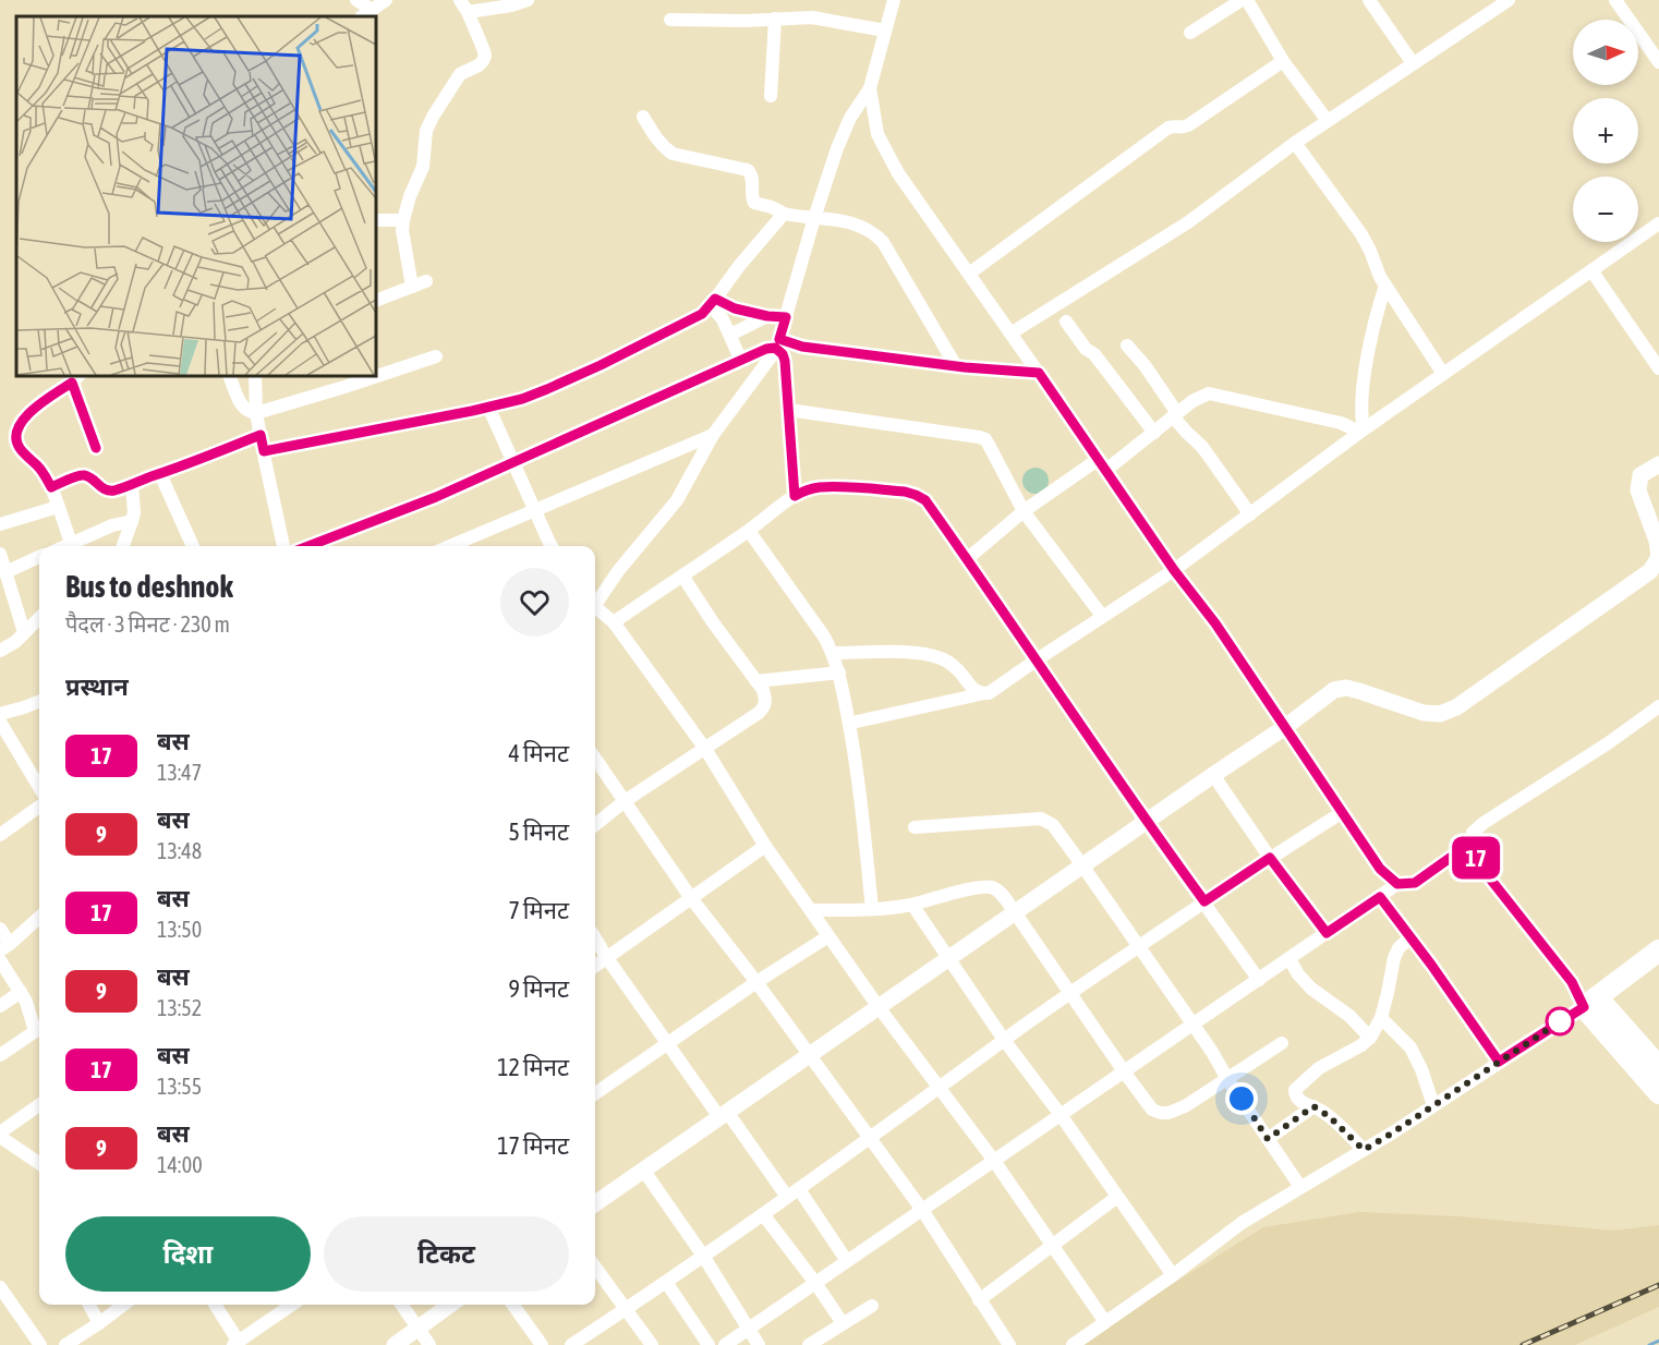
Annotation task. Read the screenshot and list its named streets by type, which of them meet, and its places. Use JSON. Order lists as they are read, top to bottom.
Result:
{
  "lines": ["bus line 17"],
  "north": "right",
  "page": {
    "on_map": "17",
    "map_buttons": ["+", "−"],
    "heading": [
      ["Bus to deshnok", "पैदल · 3 मिनट · 230 m"],
      "प्रस्थान"
    ],
    "list": [
      {
        "mark": "17",
        "name": "बस",
        "note": "13:47",
        "value": "4 मिनट"
      },
      {
        "mark": "9",
        "name": "बस",
        "note": "13:48",
        "value": "5 मिनट"
      },
      {
        "mark": "17",
        "name": "बस",
        "note": "13:50",
        "value": "7 मिनट"
      },
      {
        "mark": "9",
        "name": "बस",
        "note": "13:52",
        "value": "9 मिनट"
      },
      {
        "mark": "17",
        "name": "बस",
        "note": "13:55",
        "value": "12 मिनट"
      },
      {
        "mark": "9",
        "name": "बस",
        "note": "14:00",
        "value": "17 मिनट"
      }
    ],
    "buttons": ["दिशा", "टिकट"]
  }
}
